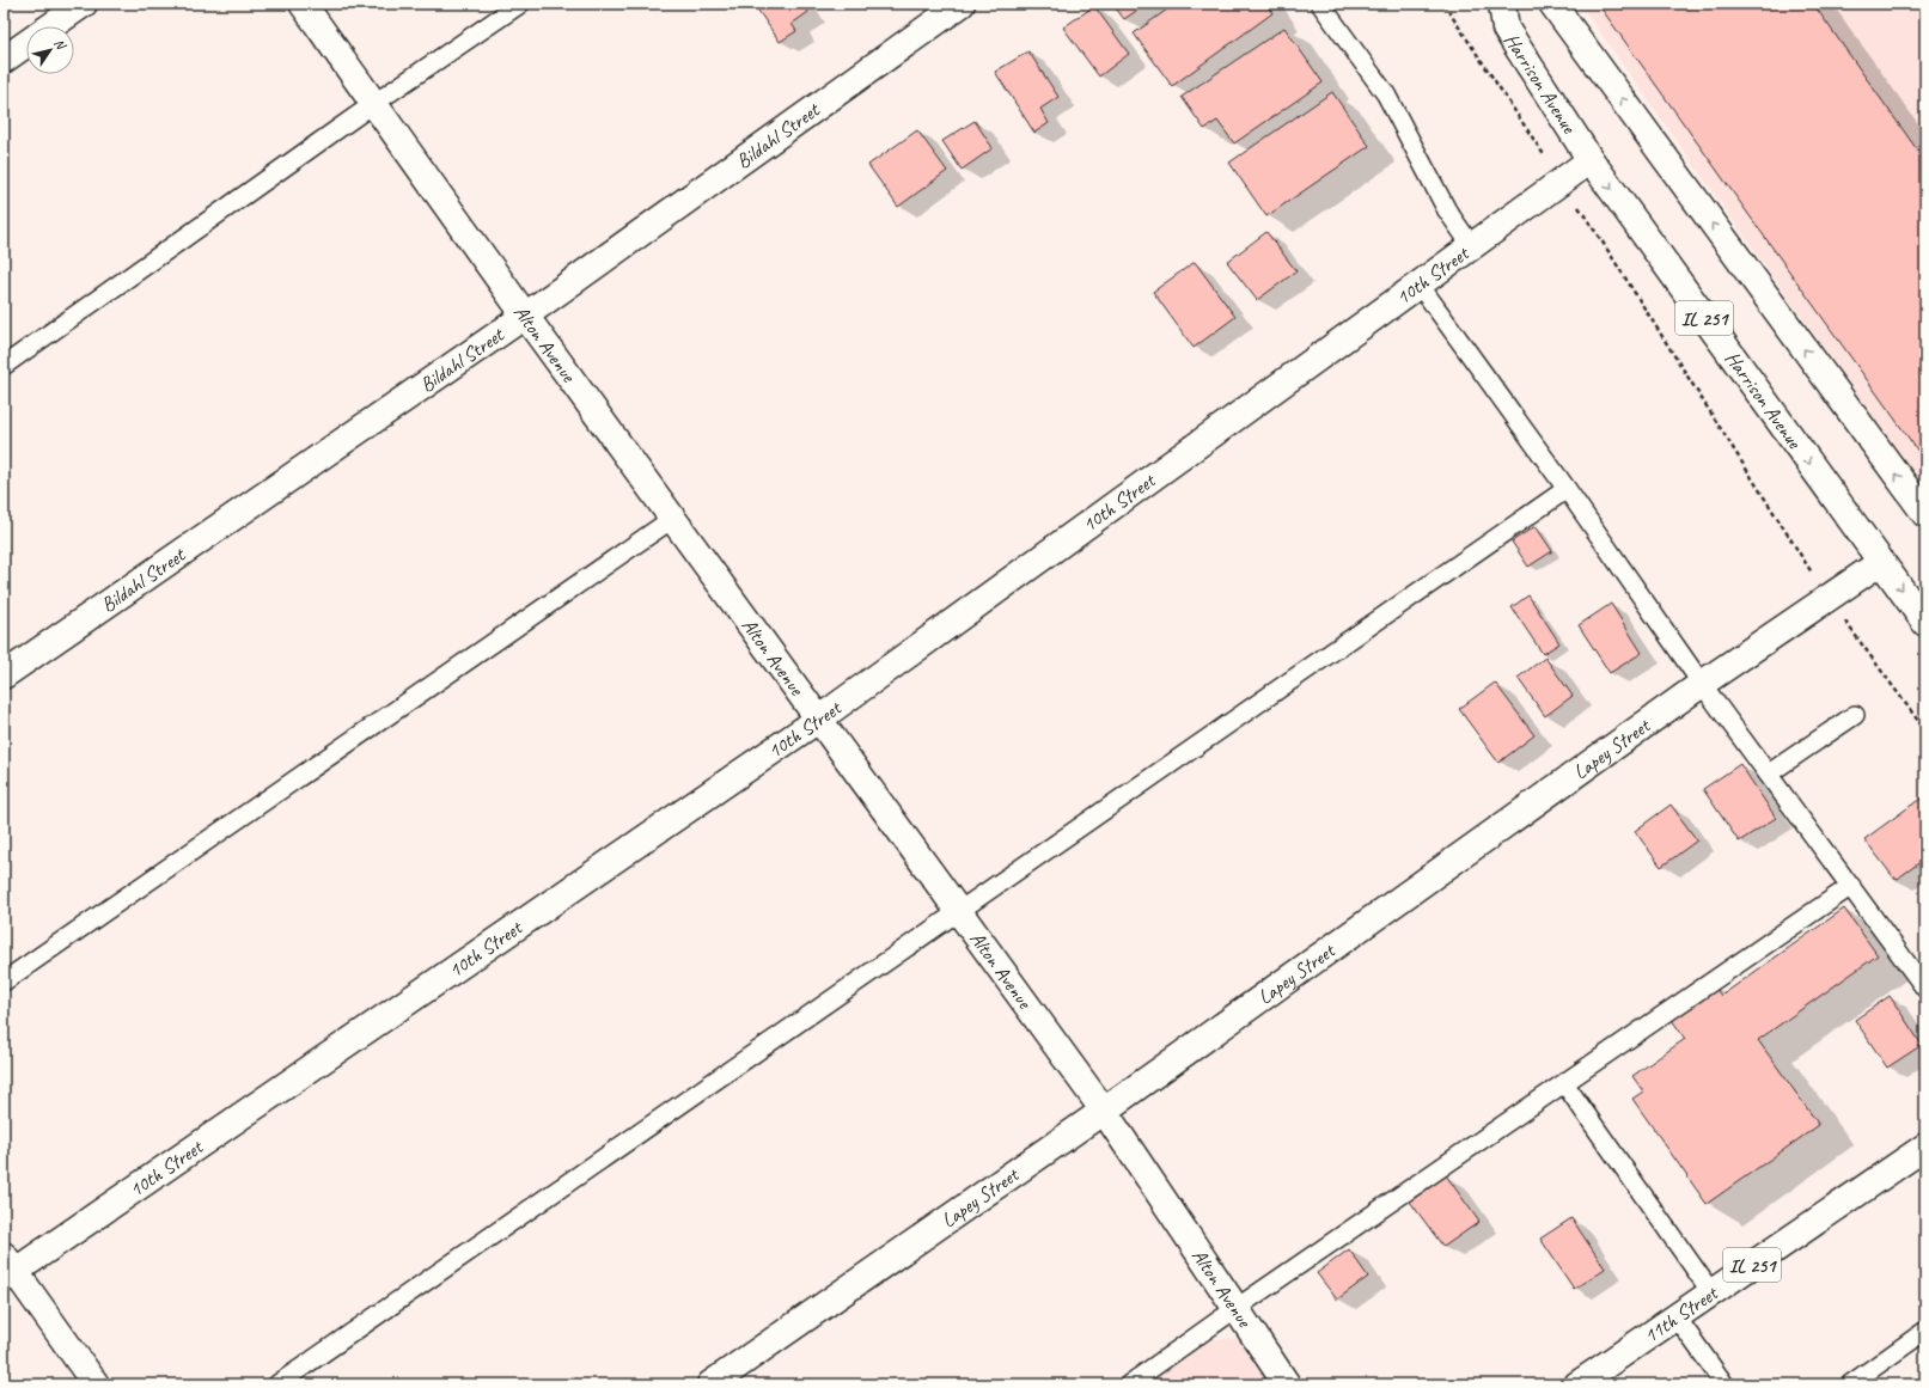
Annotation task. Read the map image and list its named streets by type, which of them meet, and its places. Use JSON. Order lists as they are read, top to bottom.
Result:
{
  "streets": {
    "street": [
      "Harrison Avenue",
      "Bildahl Street",
      "10th Street",
      "IL 251",
      "Alton Avenue",
      "Lapey Street",
      "11th Street"
    ]
  },
  "crossings": [
    ["Harrison Avenue", "10th Street"],
    ["Harrison Avenue", "Lapey Street"],
    ["Bildahl Street", "Alton Avenue"],
    ["10th Street", "Alton Avenue"],
    ["Alton Avenue", "Lapey Street"]
  ],
  "north": "top right"
}
